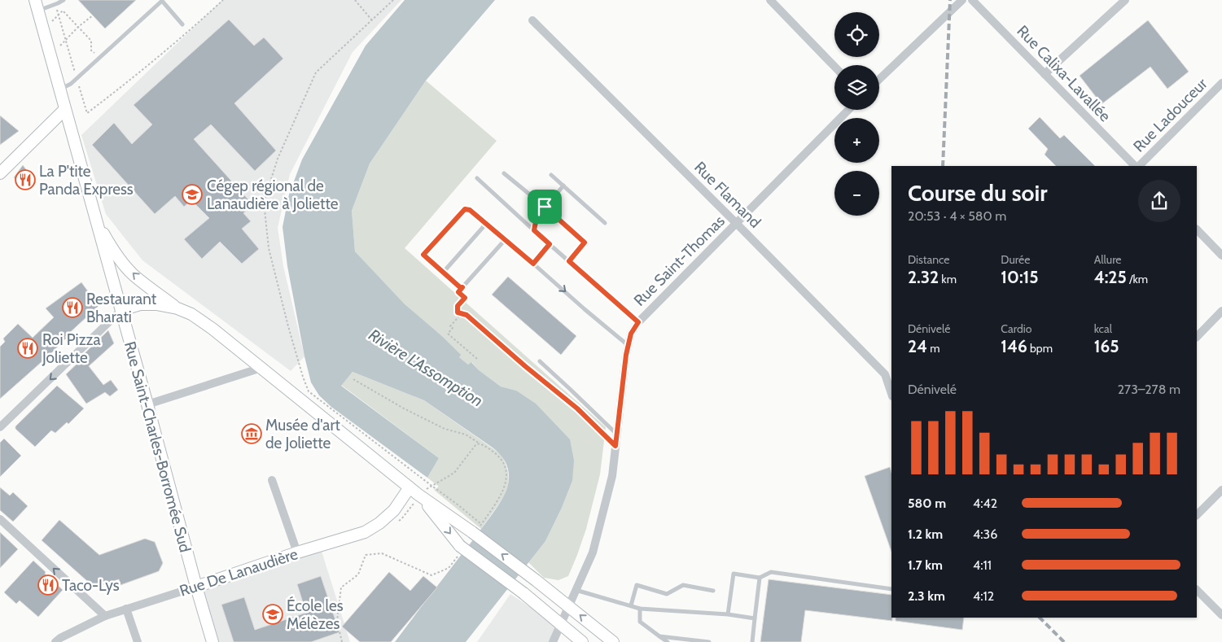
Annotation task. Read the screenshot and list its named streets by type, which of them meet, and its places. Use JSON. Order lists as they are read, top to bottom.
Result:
{
  "streets": {
    "main road": ["Rue Saint-Charles-Borromée Sud", "Rue De Lanaudière"],
    "street": [
      "Rue Calixa-Lavallée",
      "Rue Ladouceur",
      "Rue Flamand",
      "Rue Saint-Thomas"
    ]
  },
  "crossings": [
    ["Rue Flamand", "Rue Saint-Thomas"],
    ["Rue Saint-Charles-Borromée Sud", "Rue De Lanaudière"]
  ],
  "water": ["Rivière L'Assomption"],
  "places": {
    "restaurant": [
      "La P'tite Panda Express",
      "Restaurant Bharati",
      "Roi Pizza Joliette",
      "Taco-Lys"
    ],
    "school or university": ["Cégep régional de Lanaudière à Joliette", "École les Mélèzes"],
    "museum": ["Musée d'art de Joliette"]
  },
  "page": {
    "map_buttons": ["+", "−"],
    "heading": ["Course du soir", "20:53 · 4 × 580 m"],
    "stats": [
      ["Distance", "2.32 km"],
      ["Durée", "10:15"],
      ["Allure", "4:25 /km"],
      ["Dénivelé", "24 m"],
      ["Cardio", "146 bpm"],
      ["kcal", "165"]
    ],
    "chart": ["Dénivelé", "273–278 m"],
    "list": [
      {
        "name": "580 m",
        "note": "4:42"
      },
      {
        "name": "1.2 km",
        "note": "4:36"
      },
      {
        "name": "1.7 km",
        "note": "4:11"
      },
      {
        "name": "2.3 km",
        "note": "4:12"
      }
    ]
  }
}
